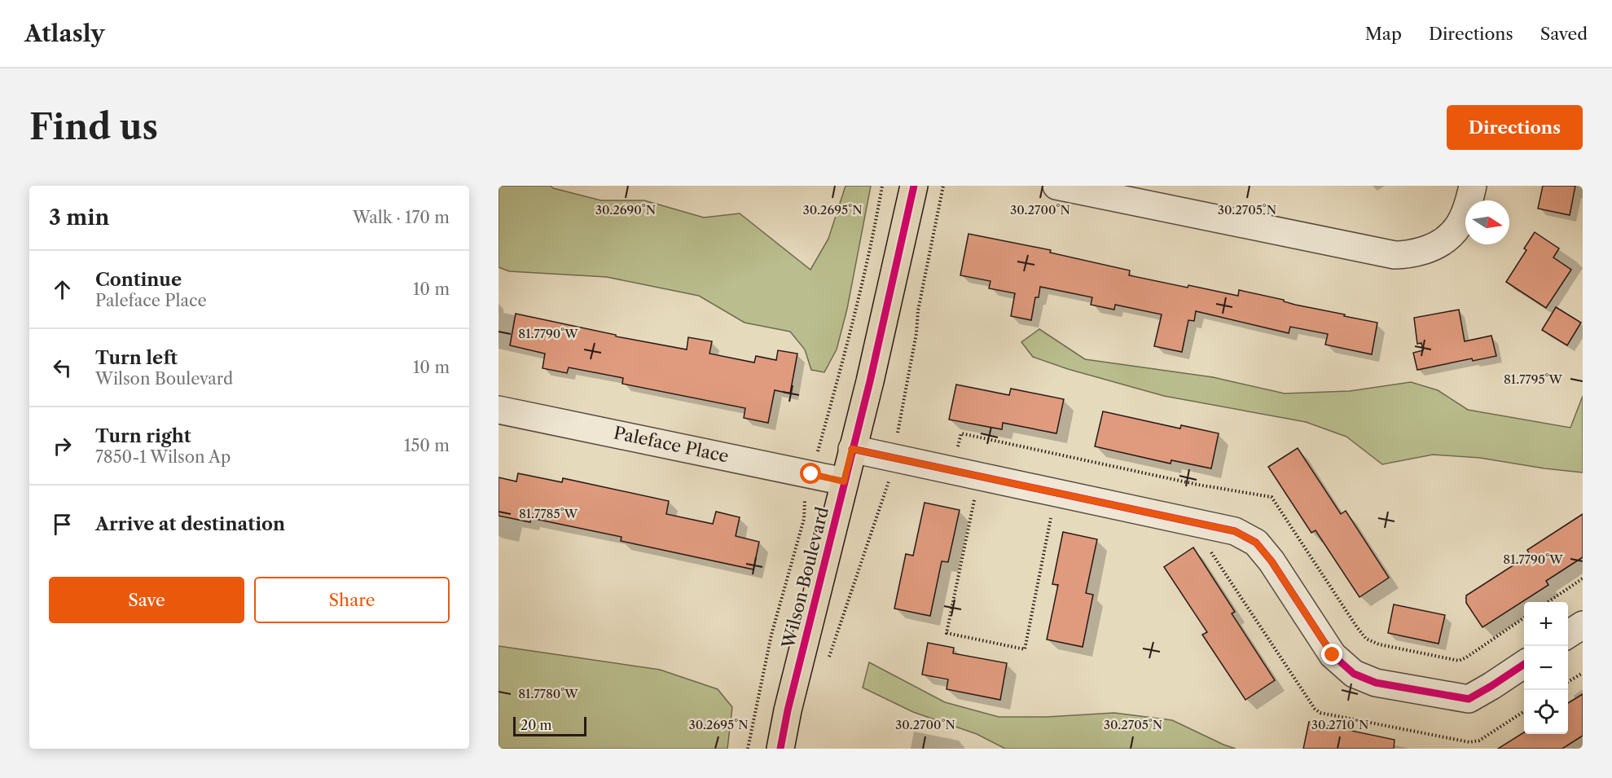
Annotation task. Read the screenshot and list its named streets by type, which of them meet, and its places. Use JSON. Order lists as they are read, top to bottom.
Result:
{
  "streets": {
    "main road": ["Wilson Boulevard"],
    "street": ["Paleface Place"]
  },
  "crossings": [
    ["Paleface Place", "Wilson Boulevard"]
  ],
  "scale_bar": "20 m",
  "north": "right",
  "page": {
    "header": "Atlasly",
    "nav": ["Map", "Directions", "Saved"],
    "buttons": [
      "Directions",
      ["Save", "Share"]
    ],
    "title": "Find us",
    "heading": ["3 min", "Walk · 170 m"],
    "list": [
      ["Continue", "Paleface Place", "10 m"],
      ["Turn left", "Wilson Boulevard", "10 m"],
      ["Turn right", "7850-1 Wilson Ap", "150 m"],
      "Arrive at destination"
    ],
    "map_buttons": ["+", "−"],
    "scale": "20 m"
  },
  "coordinates": [
    "30.2690°N",
    "30.2695°N",
    "30.2700°N",
    "30.2705°N",
    "81.7790°W",
    "81.7795°W",
    "81.7785°W",
    "81.7780°W",
    "30.2710°N"
  ]
}
